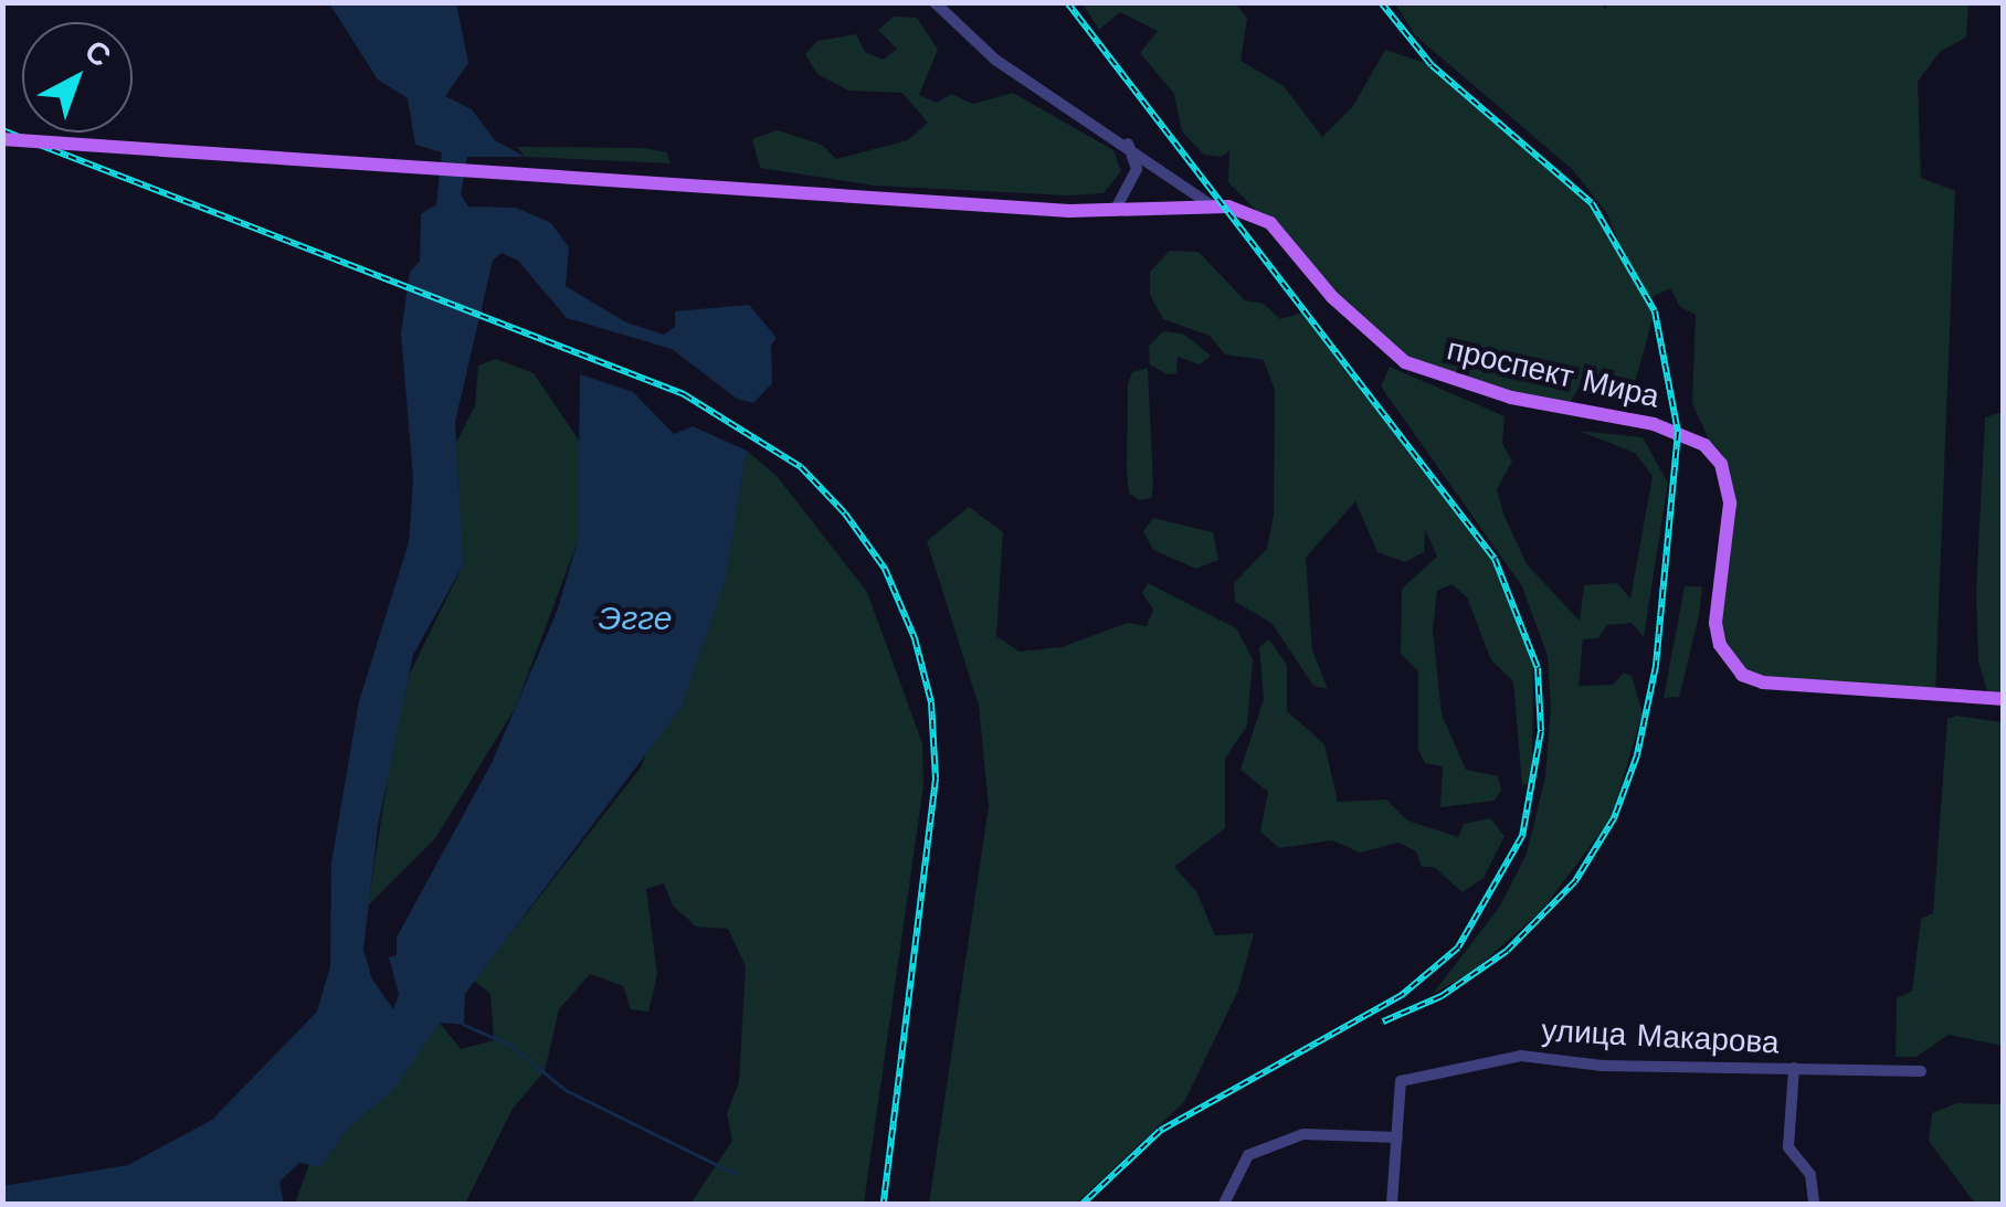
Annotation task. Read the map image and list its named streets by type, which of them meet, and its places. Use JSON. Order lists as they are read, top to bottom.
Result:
{
  "streets": {
    "main road": ["проспект Мира"],
    "street": ["улица Макарова"]
  },
  "water": ["Эгге"],
  "north": "top right"
}
